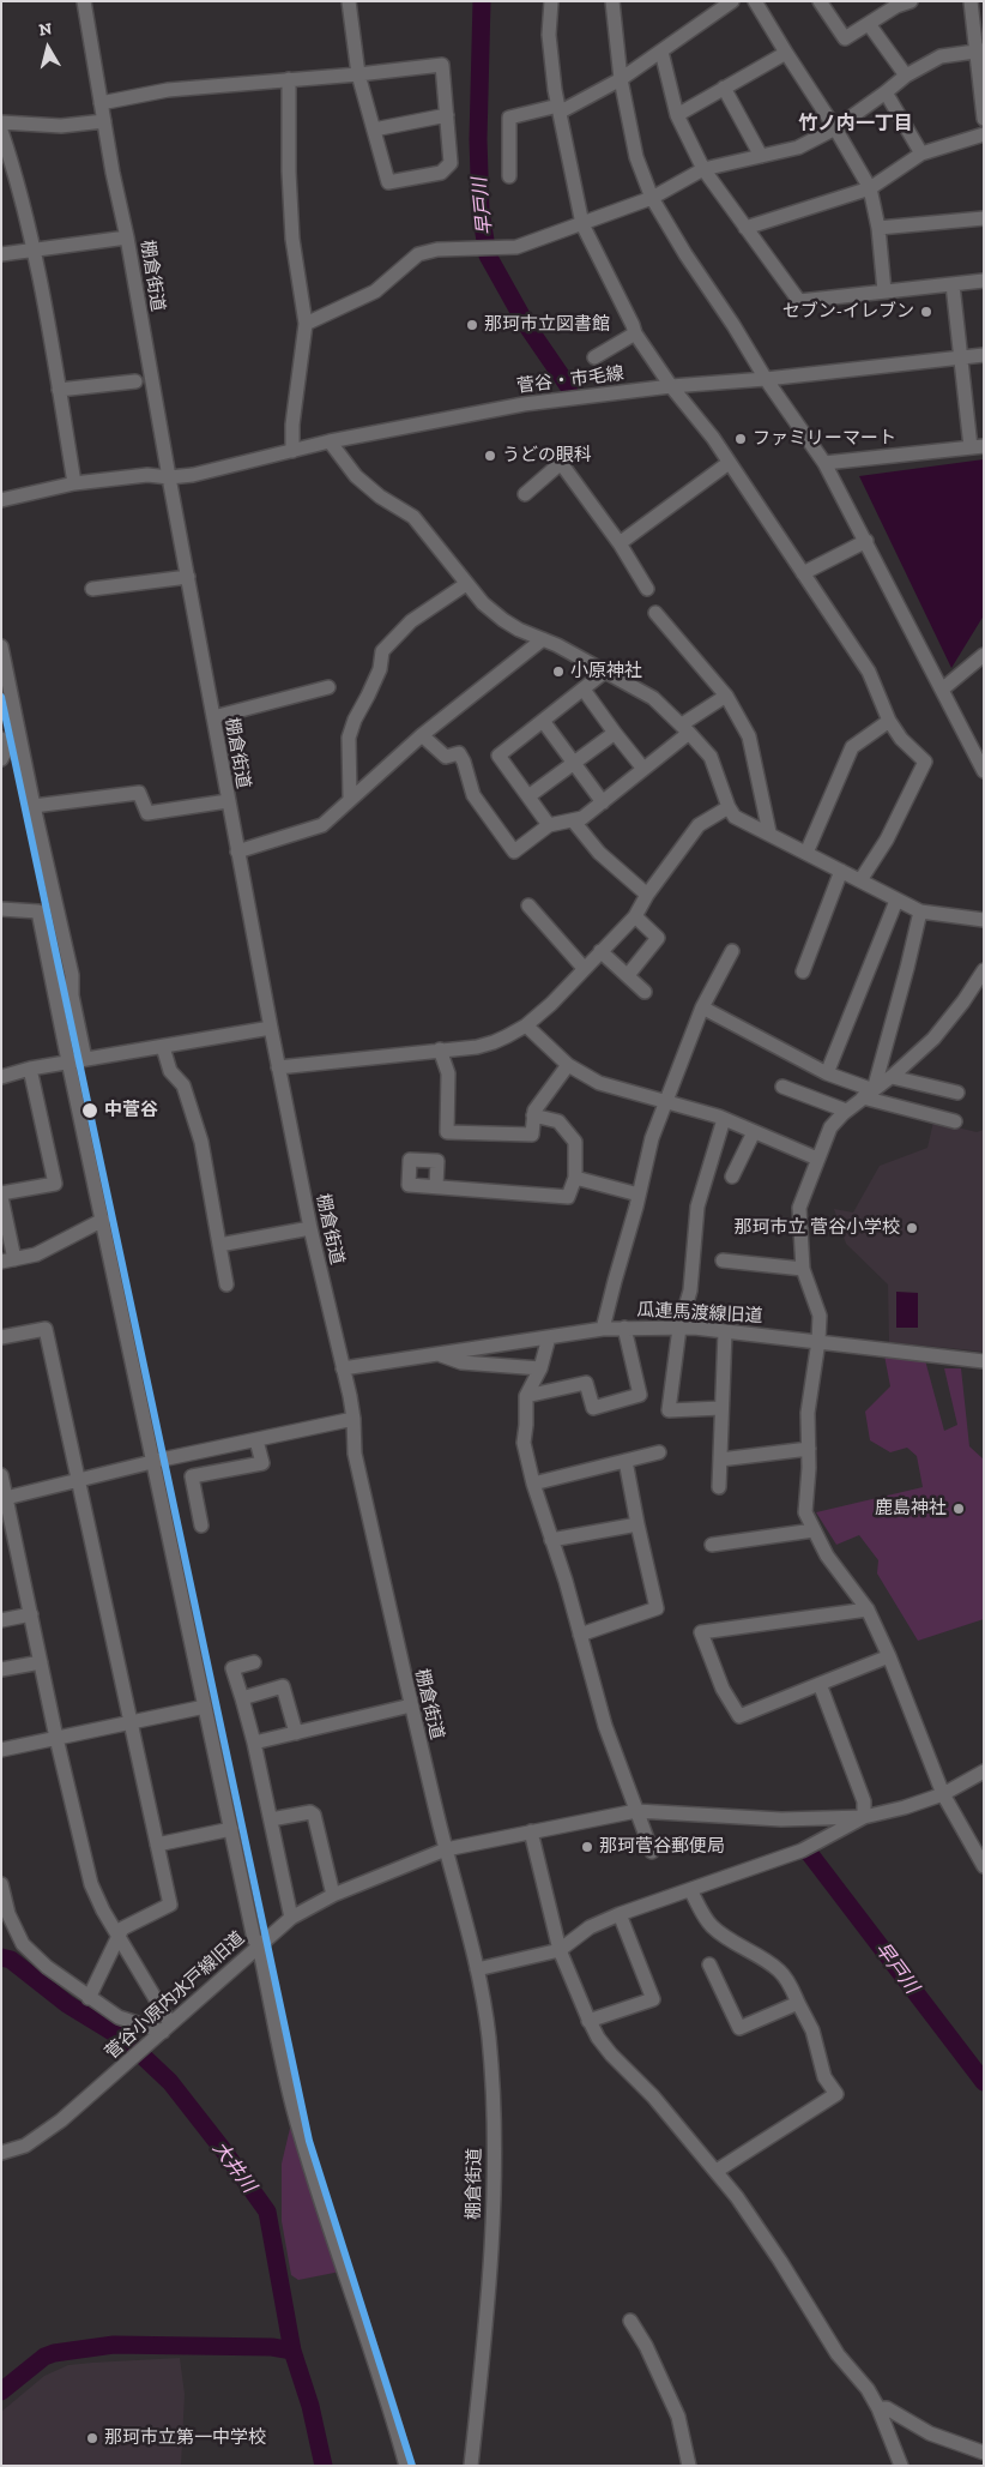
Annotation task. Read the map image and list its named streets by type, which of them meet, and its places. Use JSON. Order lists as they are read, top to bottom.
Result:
{
  "streets": {
    "street": [
      "棚倉街道",
      "菅谷・市毛線",
      "瓜連馬渡線旧道",
      "菅谷小原内水戸線旧道"
    ]
  },
  "crossings": [
    ["棚倉街道", "菅谷・市毛線"],
    ["棚倉街道", "瓜連馬渡線旧道"],
    ["棚倉街道", "菅谷小原内水戸線旧道"]
  ],
  "districts": ["竹ノ内一丁目"],
  "water": ["早戸川", "大井川"],
  "places": [
    "セブン-イレブン",
    "那珂市立図書館",
    "ファミリーマート",
    "うどの眼科",
    "小原神社",
    "中菅谷",
    "那珂市立 菅谷小学校",
    "鹿島神社",
    "那珂菅谷郵便局",
    "那珂市立第一中学校"
  ],
  "north": "top"
}
